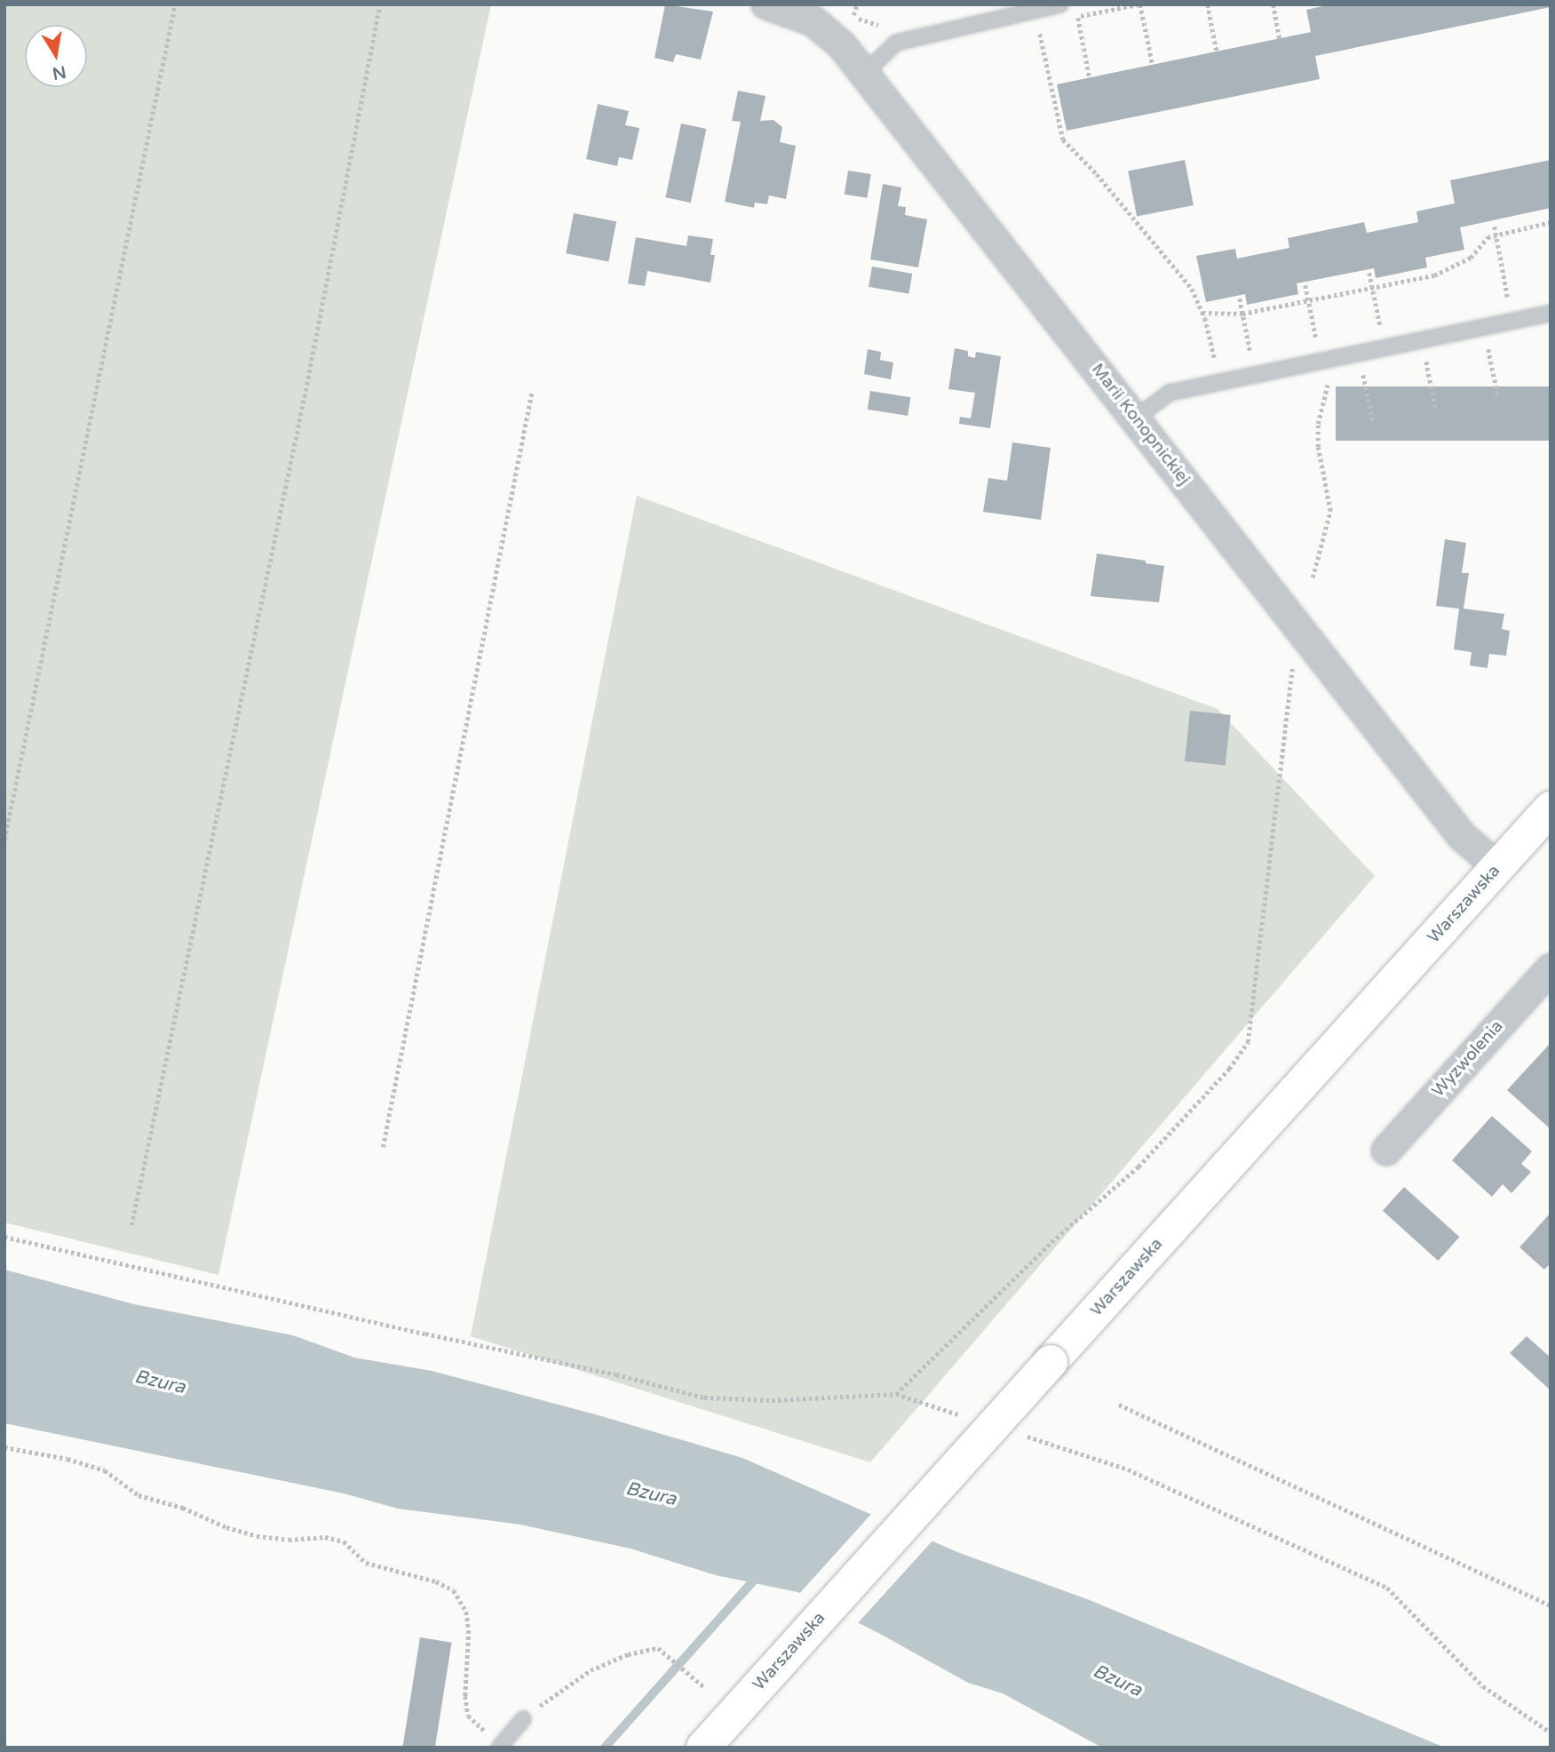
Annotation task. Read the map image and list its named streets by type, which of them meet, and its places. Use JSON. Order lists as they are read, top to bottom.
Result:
{
  "streets": {
    "main road": ["Warszawska"],
    "street": ["Marii Konopnickiej", "Wyzwolenia"]
  },
  "crossings": [
    ["Marii Konopnickiej", "Warszawska"]
  ],
  "water": ["Bzura"],
  "north": "bottom"
}
